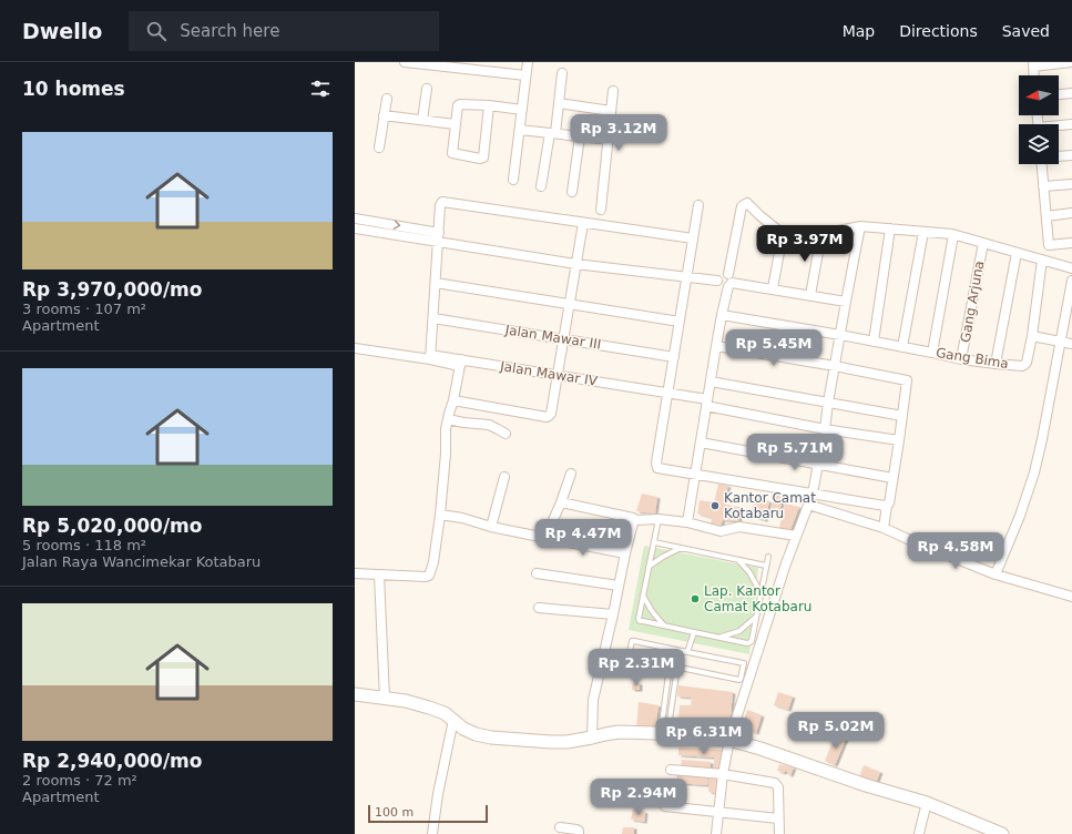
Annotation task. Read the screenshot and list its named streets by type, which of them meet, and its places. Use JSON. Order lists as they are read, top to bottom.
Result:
{
  "streets": {
    "street": [
      "Gang Arjuna",
      "Jalan Mawar III",
      "Gang Bima",
      "Jalan Mawar IV"
    ]
  },
  "crossings": [
    ["Gang Arjuna", "Gang Bima"]
  ],
  "places": ["Kantor Camat Kotabaru", "Lap. Kantor Camat Kotabaru"],
  "scale_bar": "100 m",
  "north": "left",
  "page": {
    "header": "Dwello",
    "search": "Search here",
    "nav": ["Map", "Directions", "Saved"],
    "heading": "10 homes",
    "price": [
      "Rp 3.12M",
      "Rp 3.97M",
      "Rp 5.45M",
      "Rp 5.71M",
      "Rp 4.47M",
      "Rp 4.58M",
      "Rp 2.31M",
      "Rp 5.02M",
      "Rp 6.31M",
      "Rp 2.94M"
    ],
    "list": [
      {
        "name": "Rp 3,970,000/mo",
        "note": "3 rooms · 107 m² · Apartment"
      },
      {
        "name": "Rp 5,020,000/mo",
        "note": "5 rooms · 118 m² · Jalan Raya Wancimekar Kotabaru"
      },
      {
        "name": "Rp 2,940,000/mo",
        "note": "2 rooms · 72 m² · Apartment"
      }
    ],
    "scale": "100 m"
  }
}
